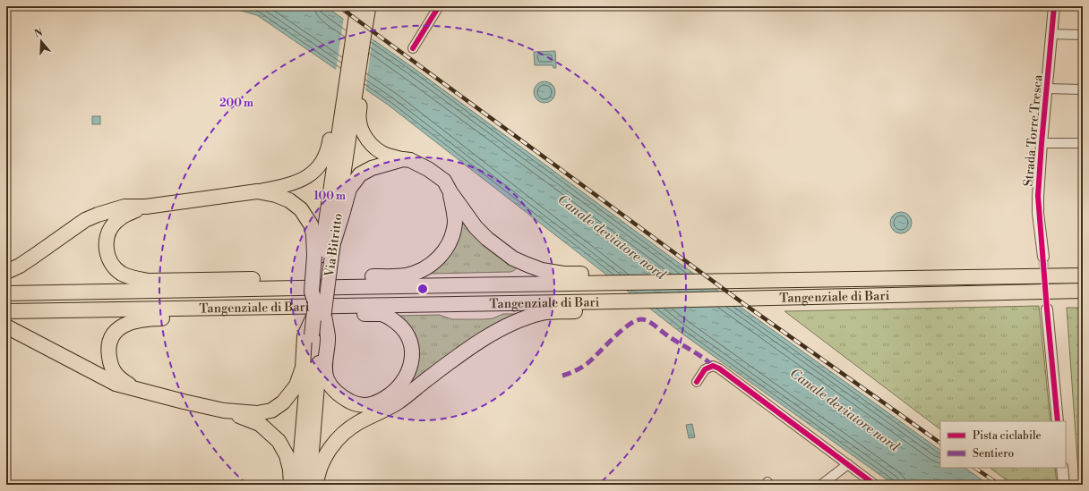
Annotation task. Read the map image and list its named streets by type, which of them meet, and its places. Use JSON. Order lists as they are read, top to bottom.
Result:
{
  "streets": {
    "highway": ["Tangenziale di Bari"],
    "main road": ["Via Bitritto"],
    "street": ["Strada Torre Tresca"]
  },
  "water": ["Canale deviatore nord"],
  "legend": ["Pista ciclabile", "Sentiero"],
  "north": "top",
  "rings": ["200 m", "100 m"]
}
